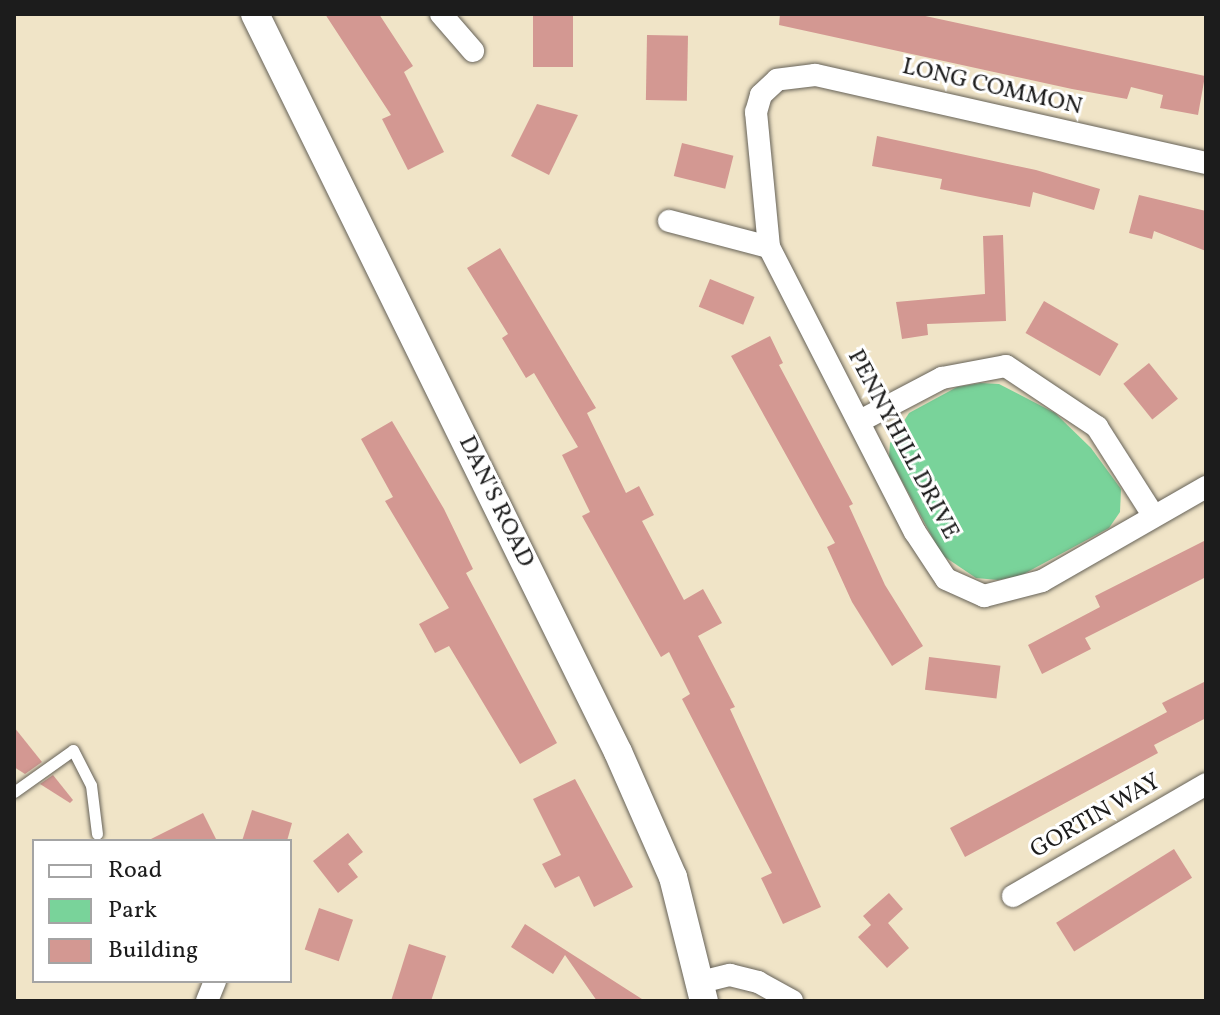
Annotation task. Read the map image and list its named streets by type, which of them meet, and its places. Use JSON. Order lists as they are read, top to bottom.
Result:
{
  "streets": {
    "street": [
      "LONG COMMON",
      "PENNYHILL DRIVE",
      "DAN'S ROAD",
      "GORTIN WAY"
    ]
  },
  "crossings": [
    ["LONG COMMON", "PENNYHILL DRIVE"]
  ],
  "legend": ["Road", "Park", "Building"]
}
